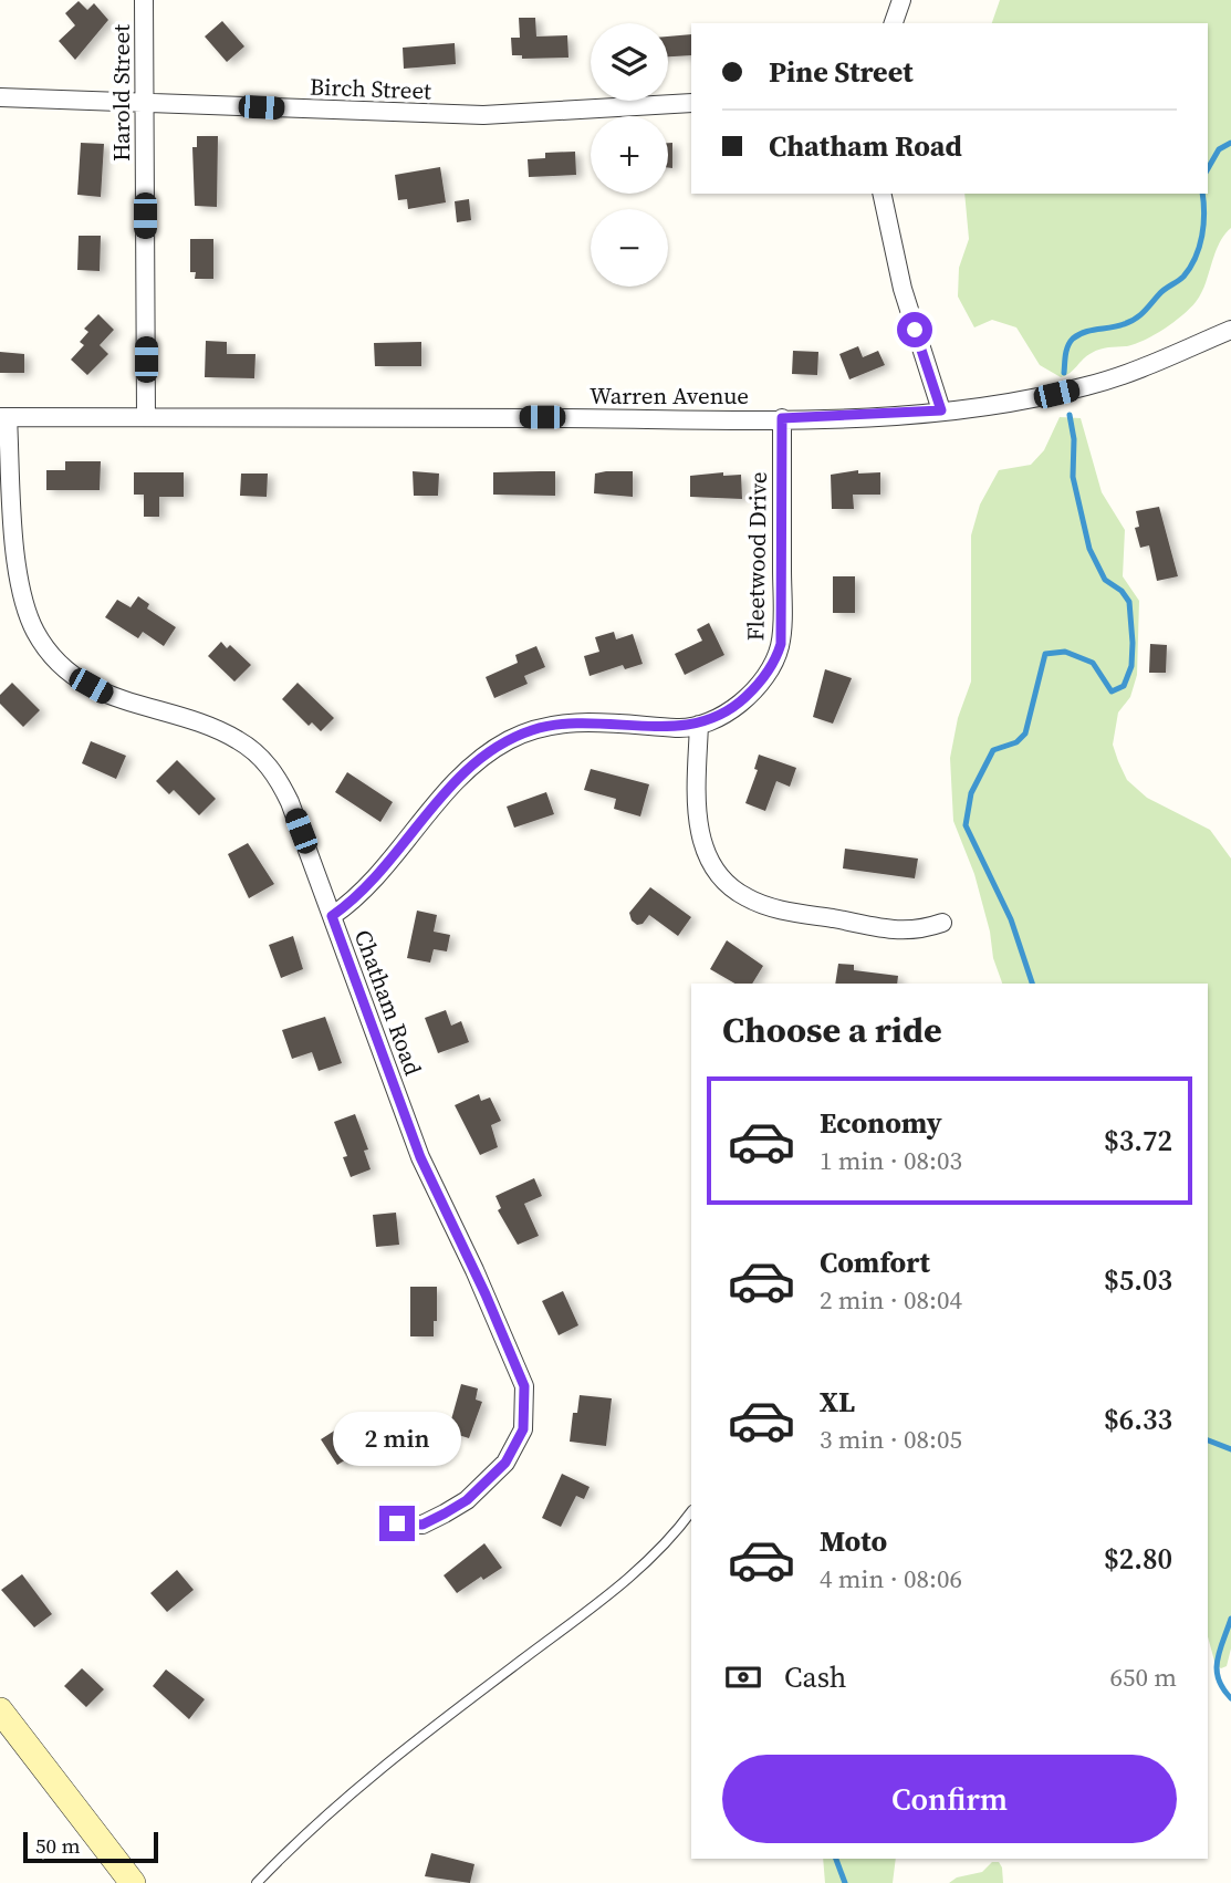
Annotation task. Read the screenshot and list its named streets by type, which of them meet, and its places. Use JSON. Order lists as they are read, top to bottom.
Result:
{
  "streets": {
    "street": [
      "Birch Street",
      "Harold Street",
      "Warren Avenue",
      "Fleetwood Drive",
      "Chatham Road"
    ]
  },
  "crossings": [
    ["Birch Street", "Harold Street"],
    ["Harold Street", "Warren Avenue"],
    ["Warren Avenue", "Fleetwood Drive"],
    ["Warren Avenue", "Chatham Road"],
    ["Fleetwood Drive", "Chatham Road"]
  ],
  "scale_bar": "50 m",
  "page": {
    "map_buttons": ["+", "−"],
    "banner": ["Pine Street", "Chatham Road"],
    "heading": "Choose a ride",
    "list": [
      {
        "name": "Economy",
        "note": "1 min · 08:03",
        "value": "$3.72"
      },
      {
        "name": "Comfort",
        "note": "2 min · 08:04",
        "value": "$5.03"
      },
      {
        "name": "XL",
        "note": "3 min · 08:05",
        "value": "$6.33"
      },
      {
        "name": "Moto",
        "note": "4 min · 08:06",
        "value": "$2.80"
      }
    ],
    "bubble": "2 min",
    "pay": ["Cash", "650 m"],
    "buttons": "Confirm",
    "scale": "50 m"
  }
}
